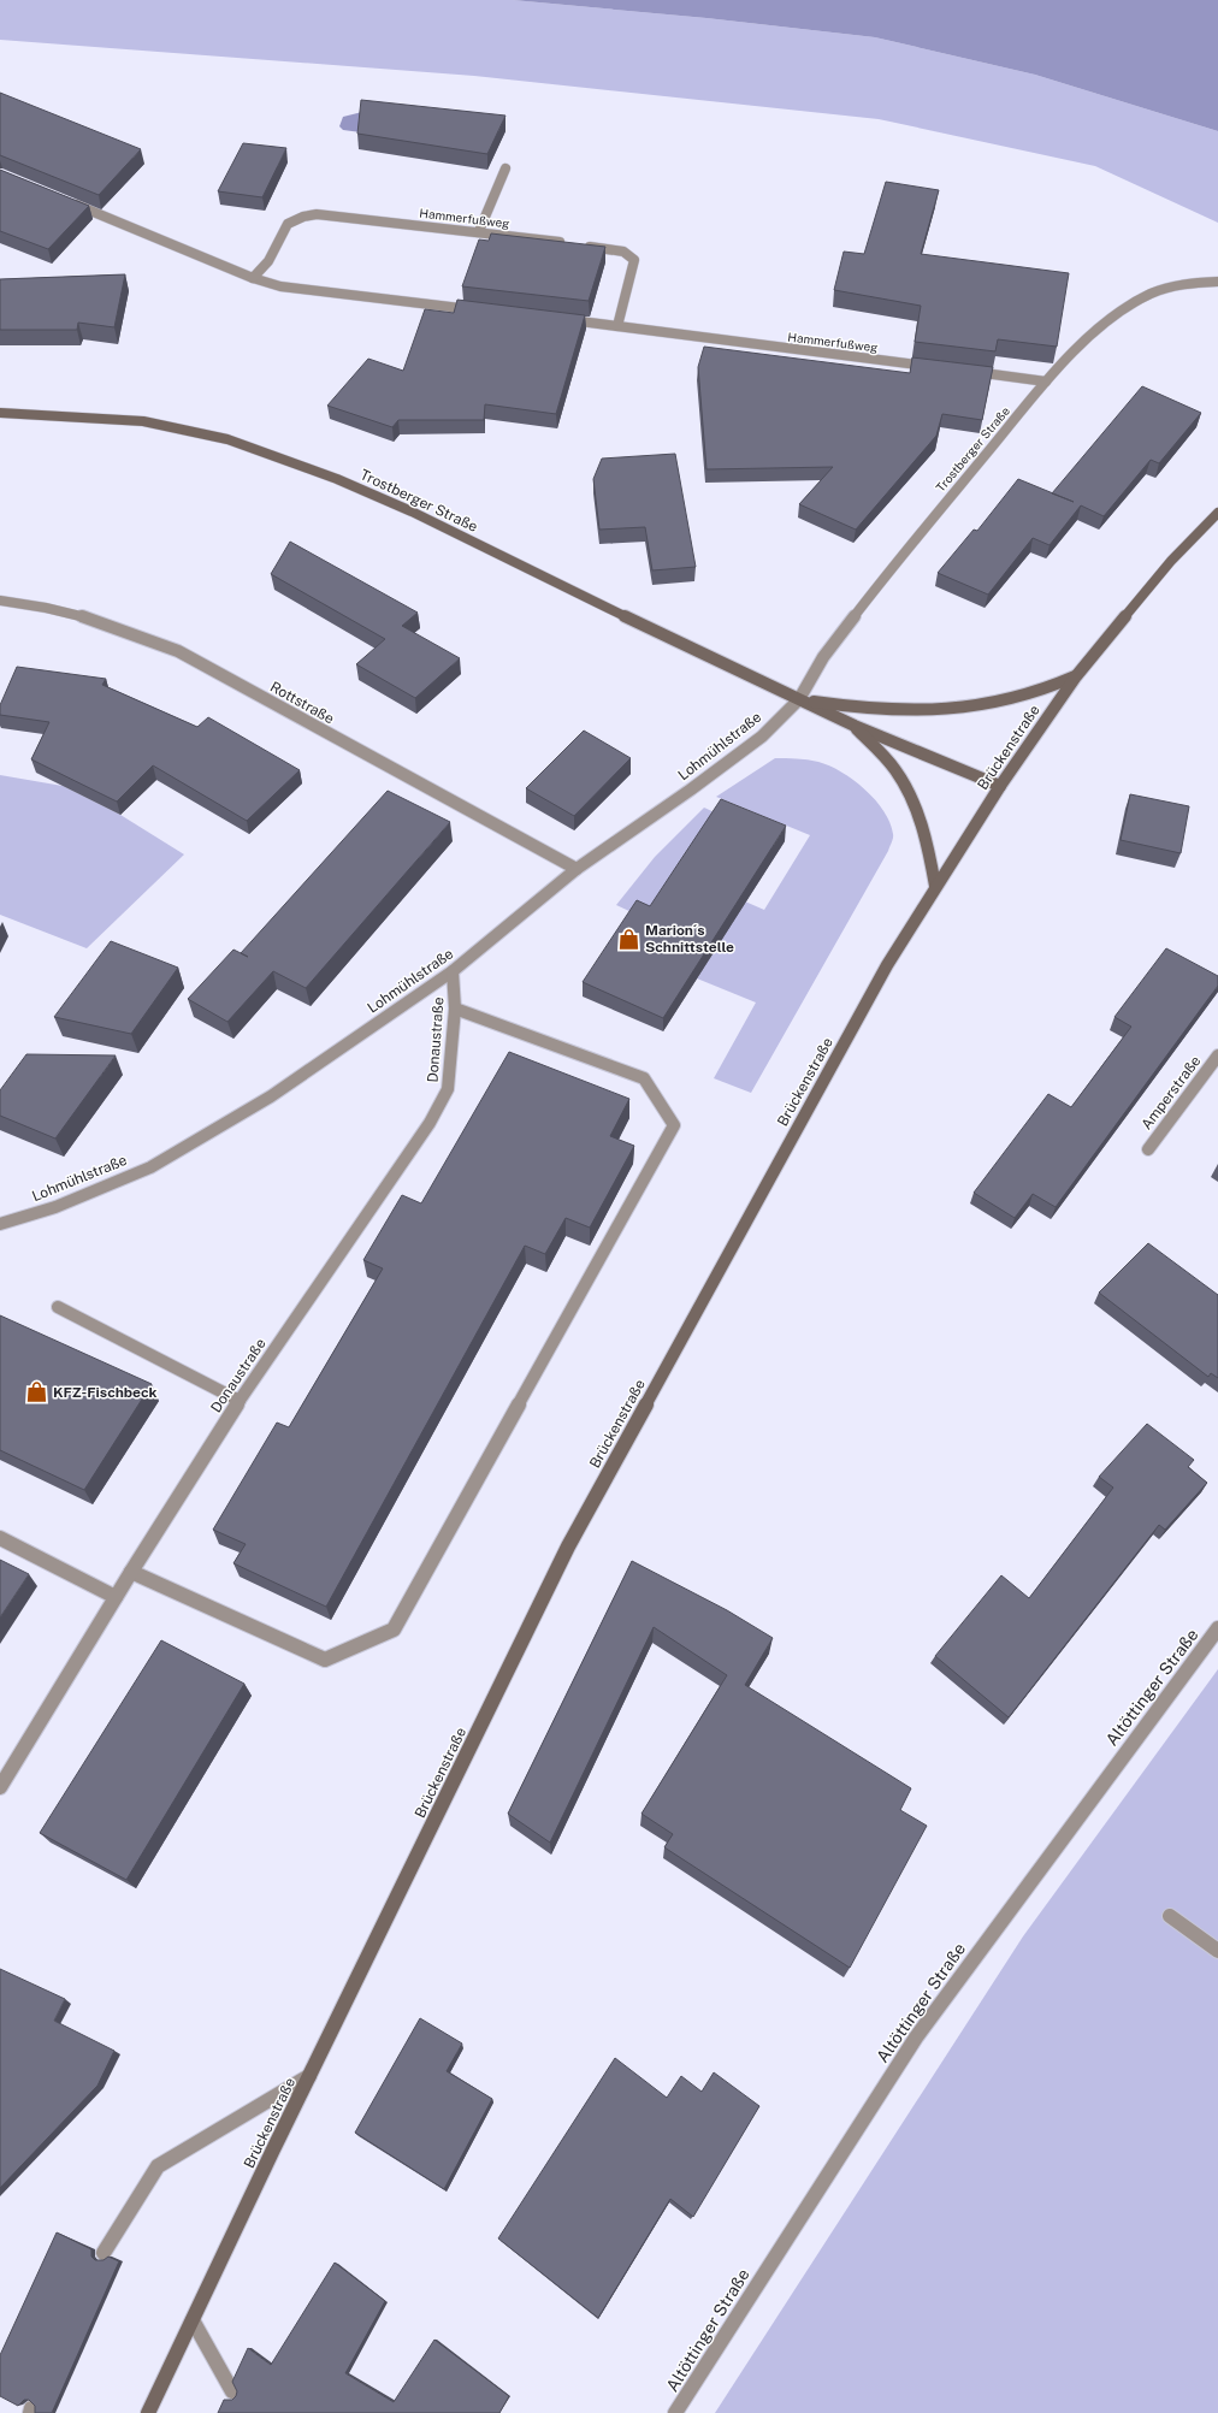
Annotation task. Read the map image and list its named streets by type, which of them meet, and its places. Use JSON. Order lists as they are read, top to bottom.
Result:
{
  "streets": {
    "main road": ["Trostberger Straße", "Brückenstraße"],
    "street": [
      "Hammerfußweg",
      "Rottstraße",
      "Lohmühlstraße",
      "Donaustraße",
      "Amperstraße",
      "Altöttinger Straße"
    ]
  },
  "crossings": [
    ["Trostberger Straße", "Lohmühlstraße"],
    ["Trostberger Straße", "Brückenstraße"],
    ["Rottstraße", "Lohmühlstraße"],
    ["Lohmühlstraße", "Donaustraße"]
  ],
  "places": {
    "shop": ["Marion´s Schnittstelle", "KFZ-Fischbeck"]
  }
}
